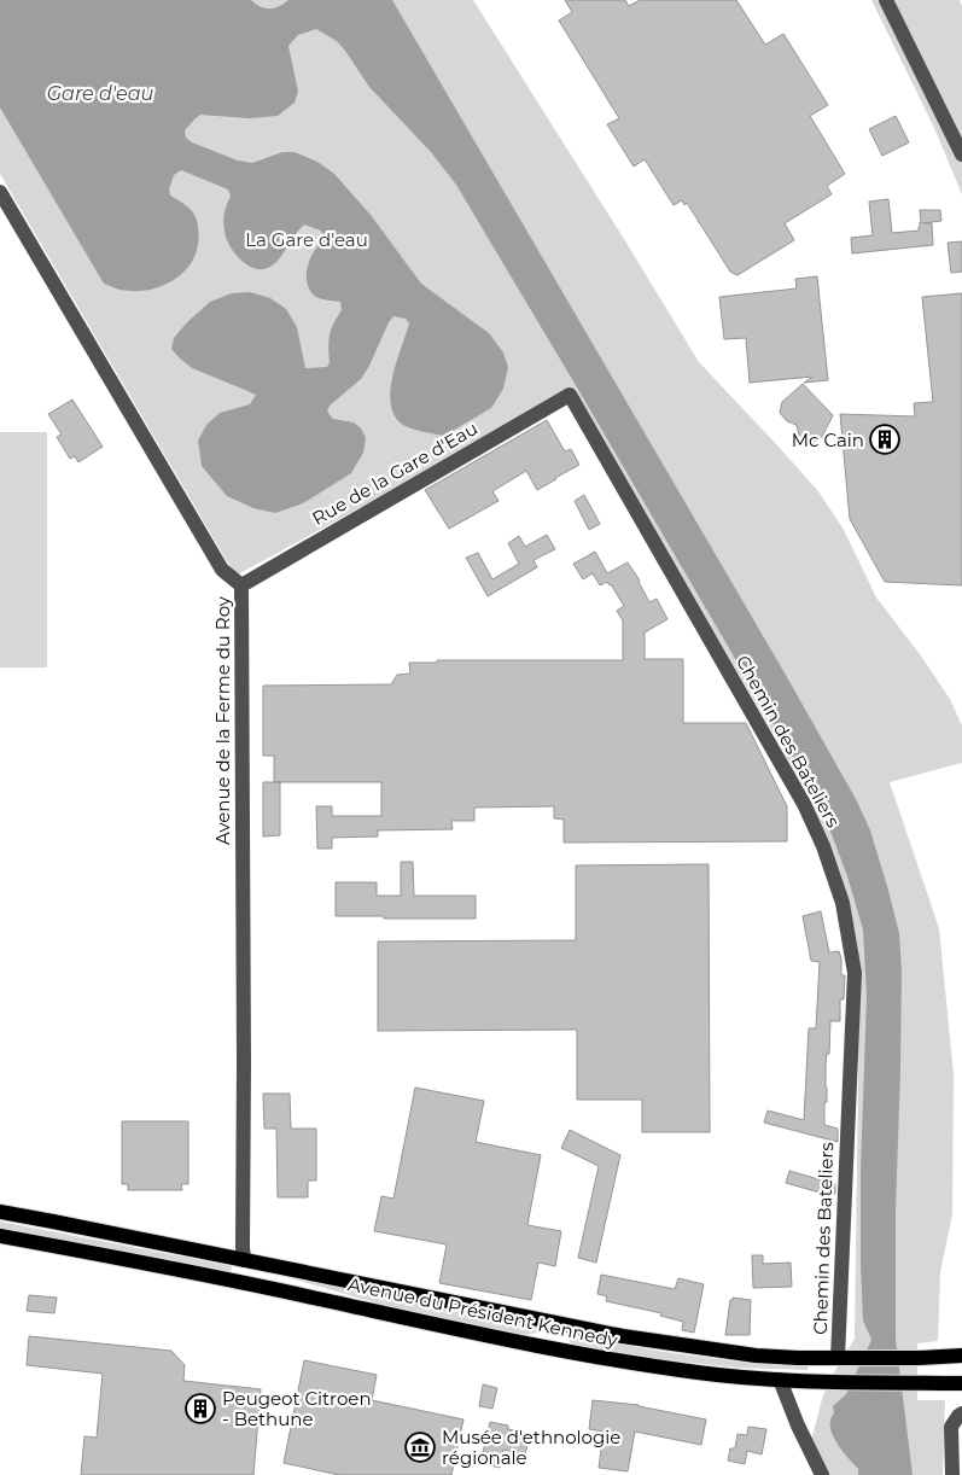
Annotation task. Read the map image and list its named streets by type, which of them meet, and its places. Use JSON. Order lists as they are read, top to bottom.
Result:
{
  "streets": {
    "main road": ["Avenue de la Ferme du Roy", "Avenue du Président Kennedy"],
    "street": ["Rue de la Gare d'Eau", "Chemin des Bateliers"]
  },
  "crossings": [
    ["Rue de la Gare d'Eau", "Avenue de la Ferme du Roy"],
    ["Rue de la Gare d'Eau", "Chemin des Bateliers"],
    ["Avenue de la Ferme du Roy", "Avenue du Président Kennedy"],
    ["Chemin des Bateliers", "Avenue du Président Kennedy"]
  ],
  "water": ["Gare d'eau"],
  "parks": ["La Gare d'eau"],
  "places": {
    "building": ["Mc Cain", "Peugeot Citroen - Bethune"],
    "museum": ["Musée d'ethnologie régionale"]
  }
}
